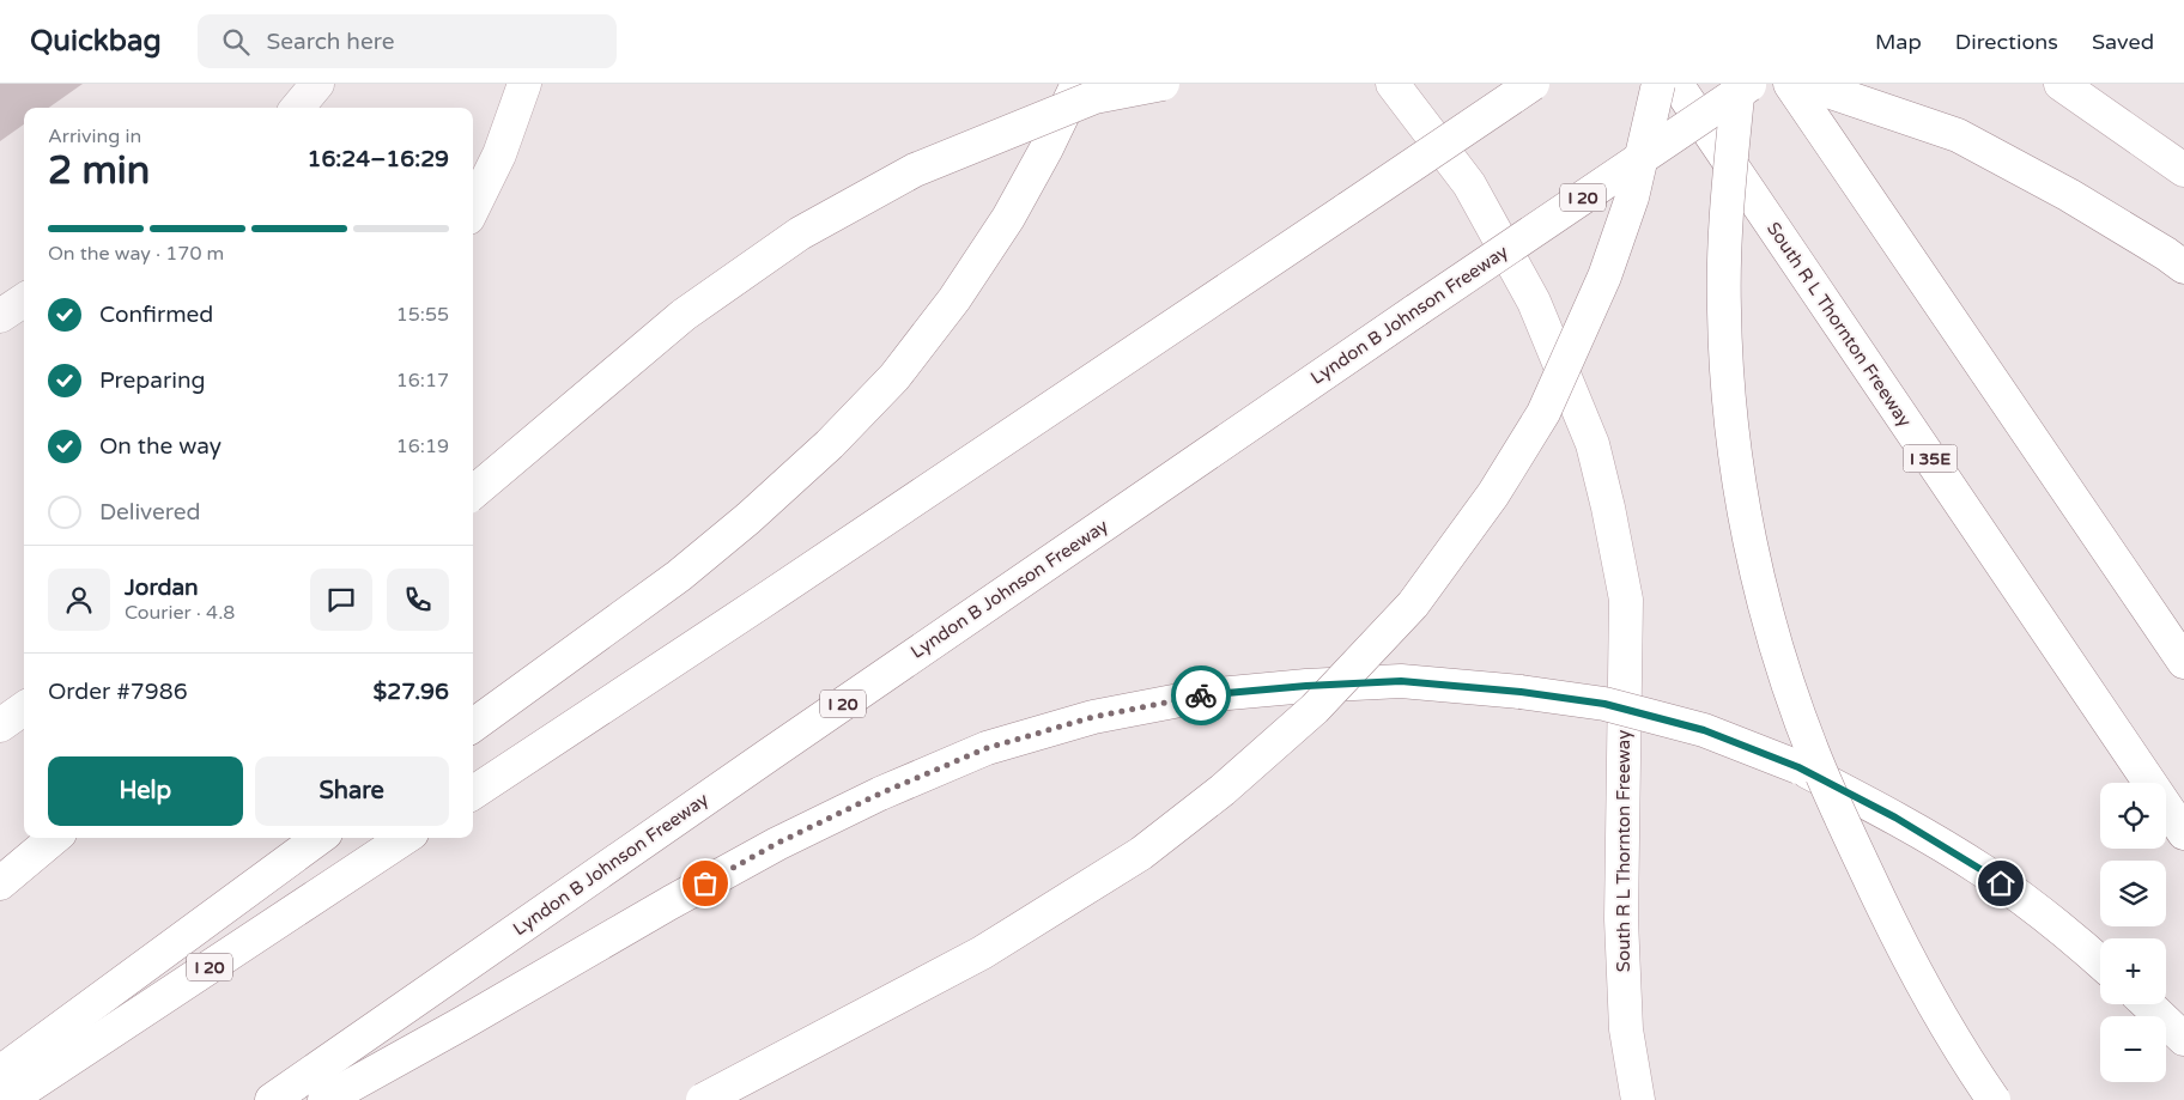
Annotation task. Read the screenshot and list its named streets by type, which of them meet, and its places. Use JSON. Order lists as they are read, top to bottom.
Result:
{
  "streets": {
    "main road": [
      "I 20",
      "Lyndon B Johnson Freeway",
      "South R L Thornton Freeway",
      "I 35E"
    ]
  },
  "page": {
    "header": "Quickbag",
    "search": "Search here",
    "nav": ["Map", "Directions", "Saved"],
    "heading": ["2 min", "Arriving in", "16:24–16:29"],
    "panel": [
      "Jordan",
      "Courier · 4.8",
      "Order #7986",
      "$27.96"
    ],
    "bar": "On the way · 170 m",
    "list": [
      ["Confirmed", "15:55"],
      ["Preparing", "16:17"],
      ["On the way", "16:19"],
      "Delivered"
    ],
    "buttons": ["Help", "Share"],
    "map_buttons": ["+", "−"]
  }
}
